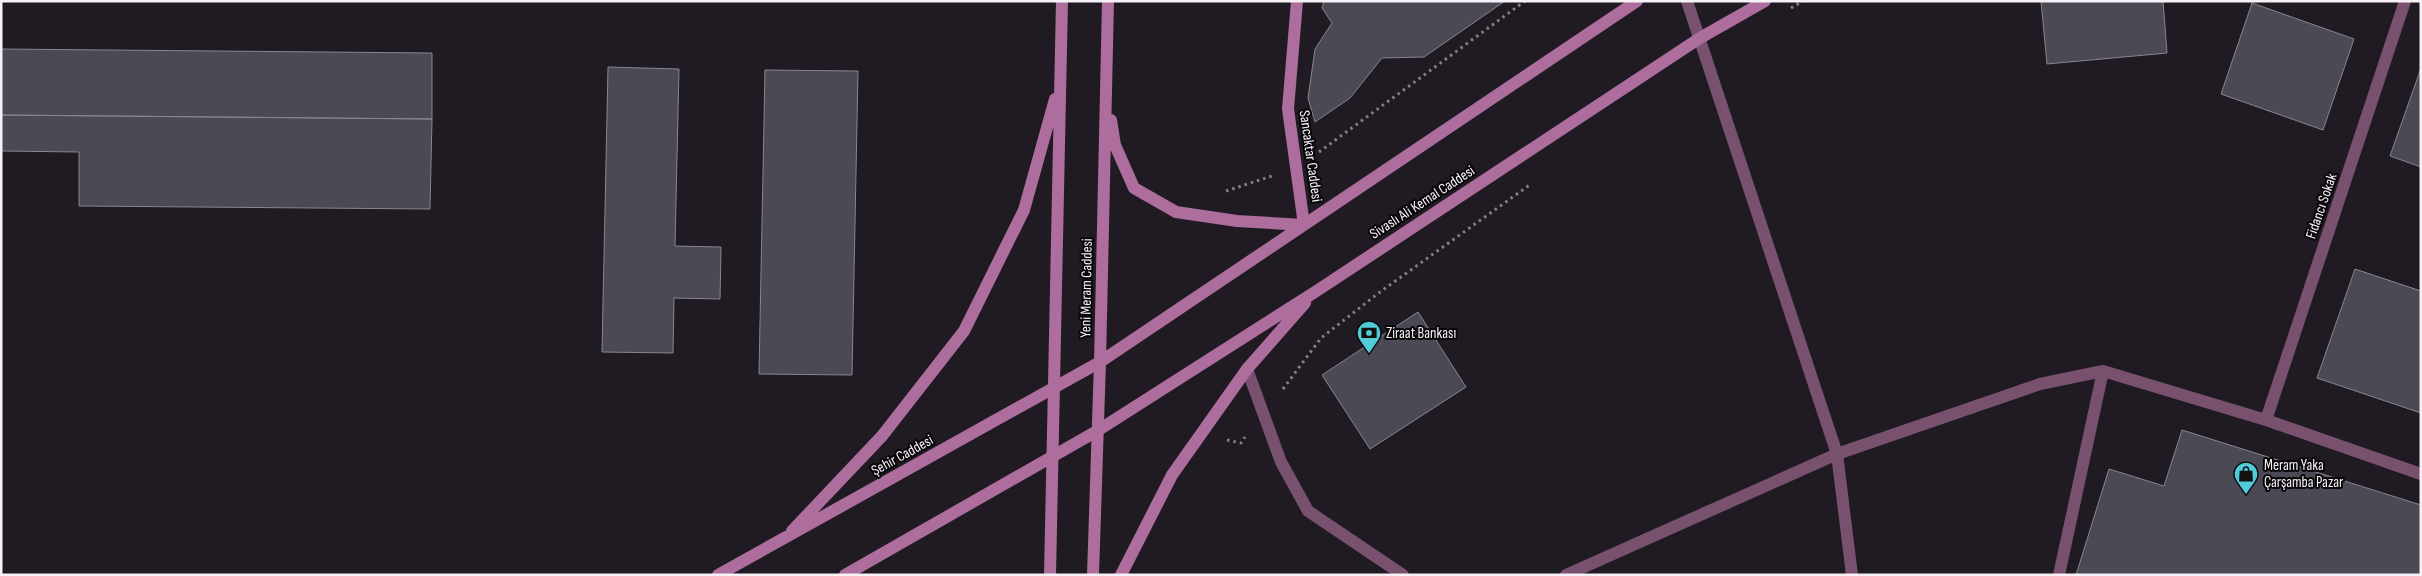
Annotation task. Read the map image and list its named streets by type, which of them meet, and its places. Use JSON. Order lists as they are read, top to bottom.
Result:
{
  "streets": {
    "main road": [
      "Sancaktar Caddesi",
      "Sivaslı Ali Kemal Caddesi",
      "Yeni Meram Caddesi",
      "Şehir Caddesi"
    ],
    "street": ["Fidancı Sokak"]
  },
  "crossings": [
    ["Sivaslı Ali Kemal Caddesi", "Yeni Meram Caddesi"],
    ["Yeni Meram Caddesi", "Şehir Caddesi"]
  ],
  "places": {
    "bank": ["Ziraat Bankası"],
    "shop": ["Meram Yaka Çarşamba Pazar"]
  }
}
